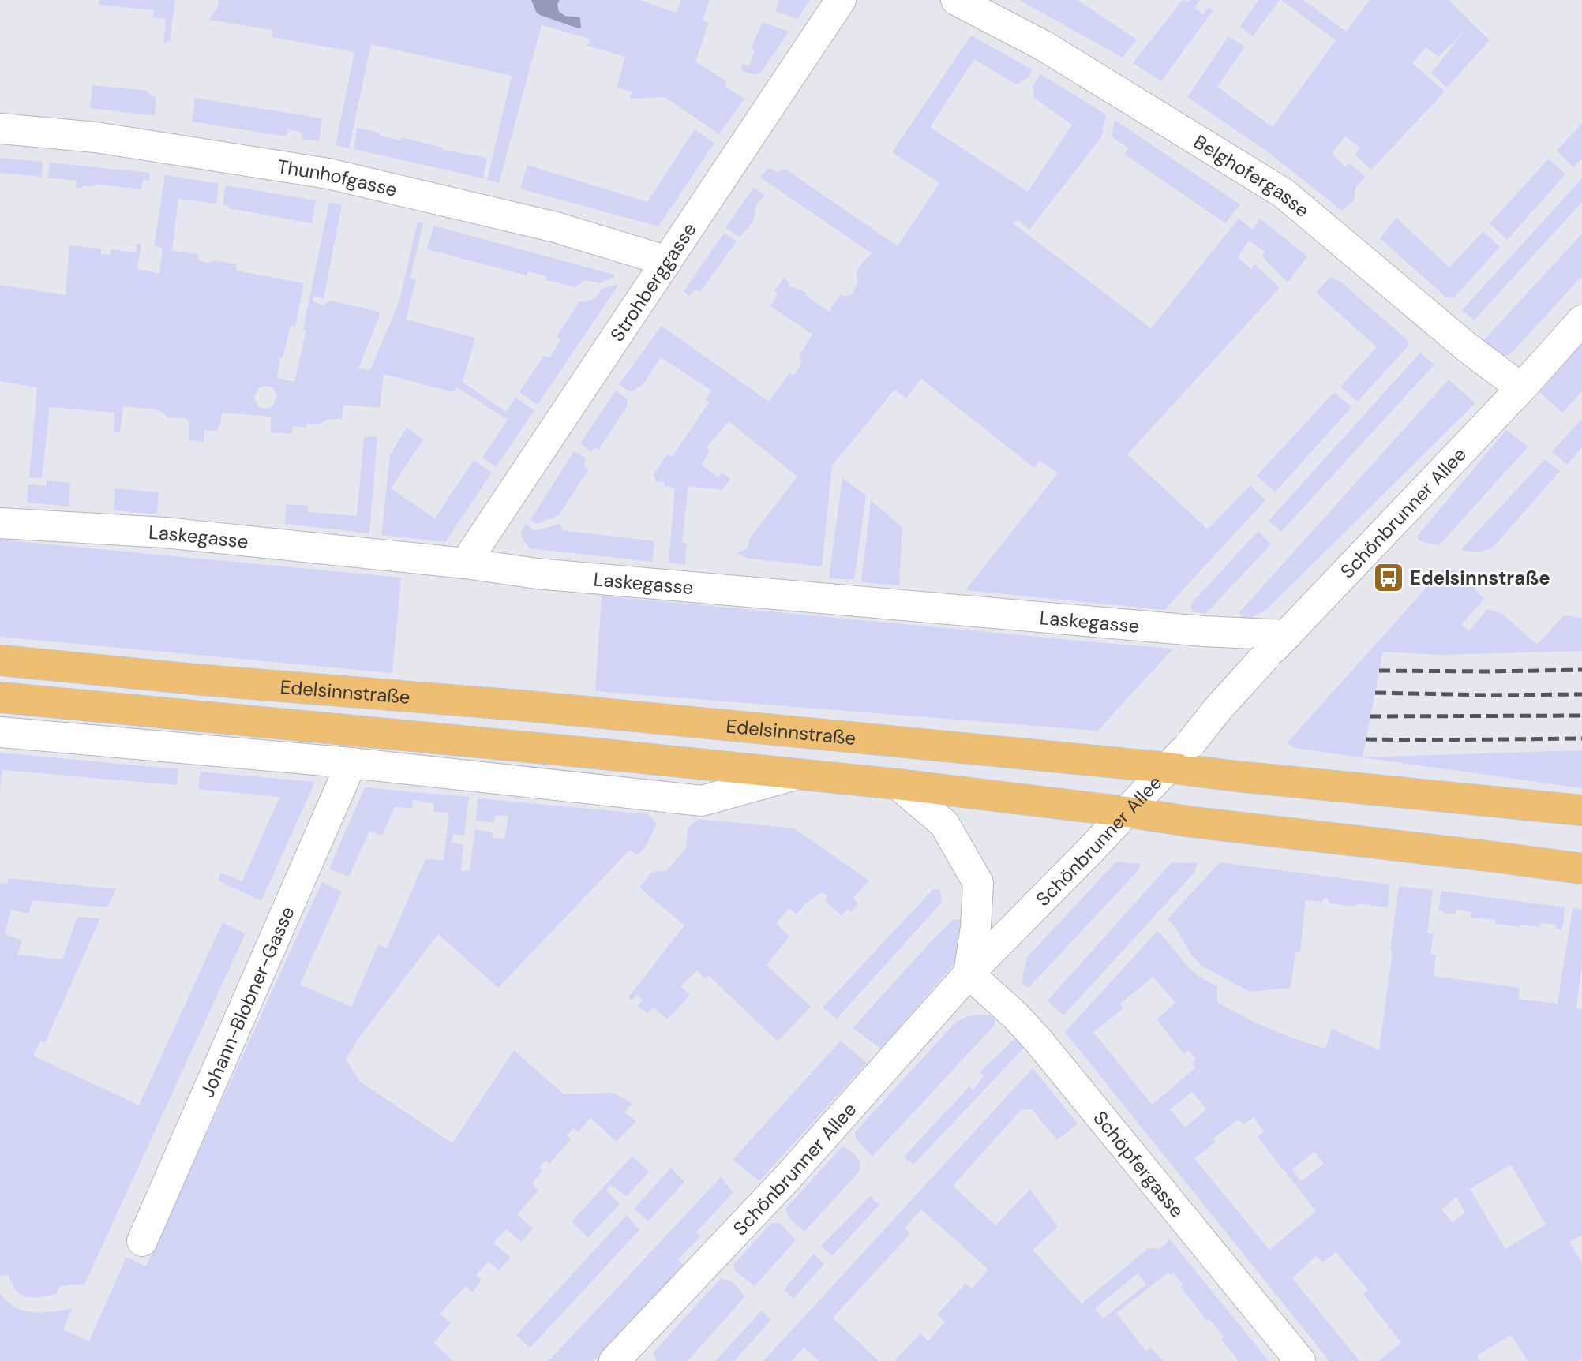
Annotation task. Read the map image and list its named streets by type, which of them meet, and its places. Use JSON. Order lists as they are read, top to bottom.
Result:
{
  "streets": {
    "main road": ["Edelsinnstraße"],
    "street": [
      "Belghofergasse",
      "Thunhofgasse",
      "Strohberggasse",
      "Schönbrunner Allee",
      "Laskegasse",
      "Johann-Blobner-Gasse",
      "Schöpfergasse"
    ]
  },
  "crossings": [
    ["Belghofergasse", "Schönbrunner Allee"],
    ["Thunhofgasse", "Strohberggasse"],
    ["Strohberggasse", "Laskegasse"],
    ["Schönbrunner Allee", "Laskegasse"],
    ["Schönbrunner Allee", "Edelsinnstraße"],
    ["Schönbrunner Allee", "Schöpfergasse"],
    ["Edelsinnstraße", "Johann-Blobner-Gasse"]
  ],
  "places": {
    "bus stop": ["Edelsinnstraße"]
  }
}
